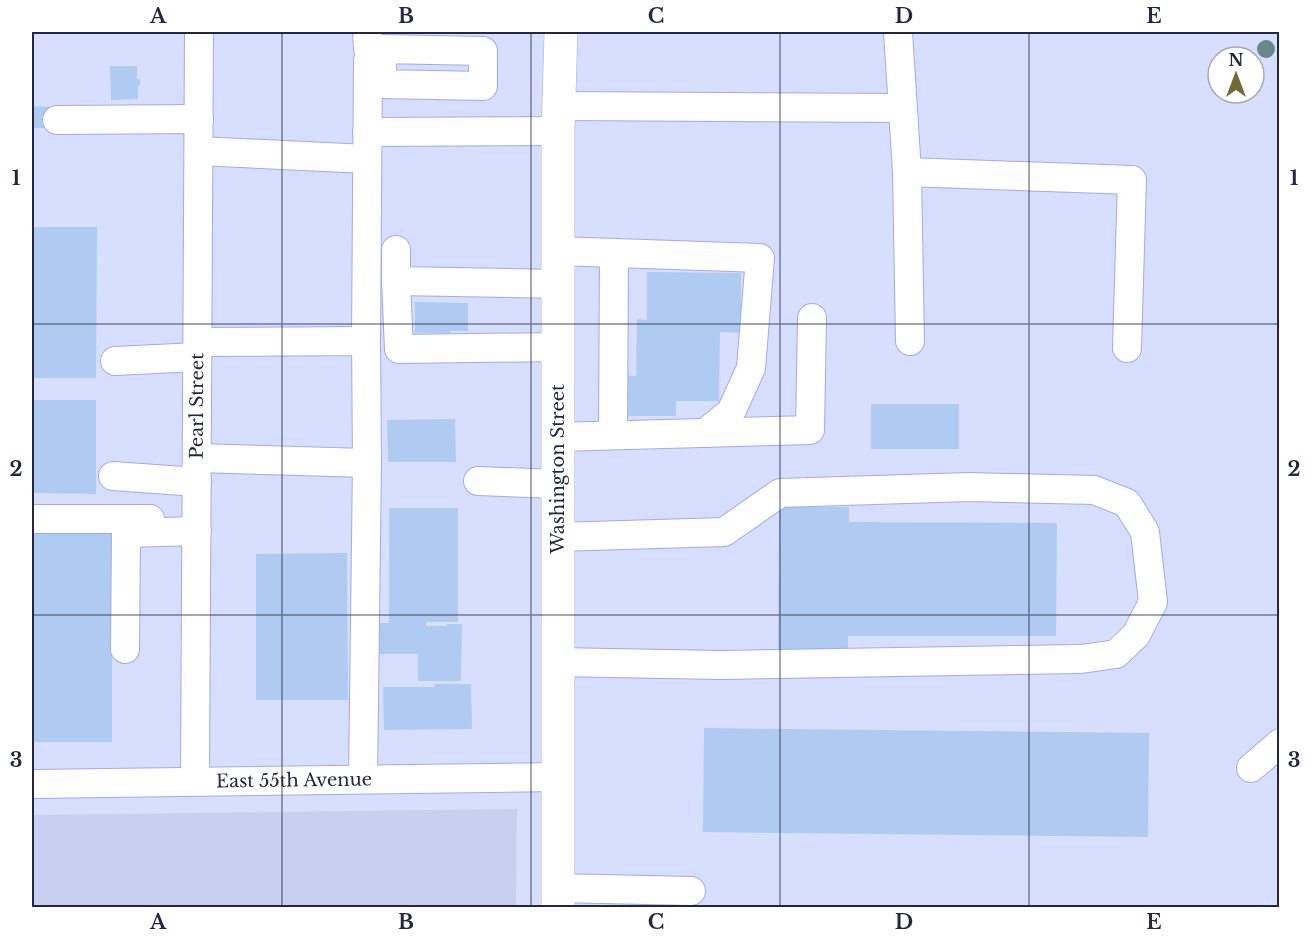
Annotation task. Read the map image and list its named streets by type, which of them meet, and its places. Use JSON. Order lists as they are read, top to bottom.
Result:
{
  "streets": {
    "main road": ["Washington Street"],
    "street": ["Pearl Street", "East 55th Avenue"]
  },
  "crossings": [
    ["Pearl Street", "East 55th Avenue"],
    ["Washington Street", "East 55th Avenue"]
  ],
  "north": "top",
  "grid": {
    "columns": [
      "A",
      "B",
      "C",
      "D",
      "E"
    ],
    "rows": ["1", "2", "3"]
  }
}
